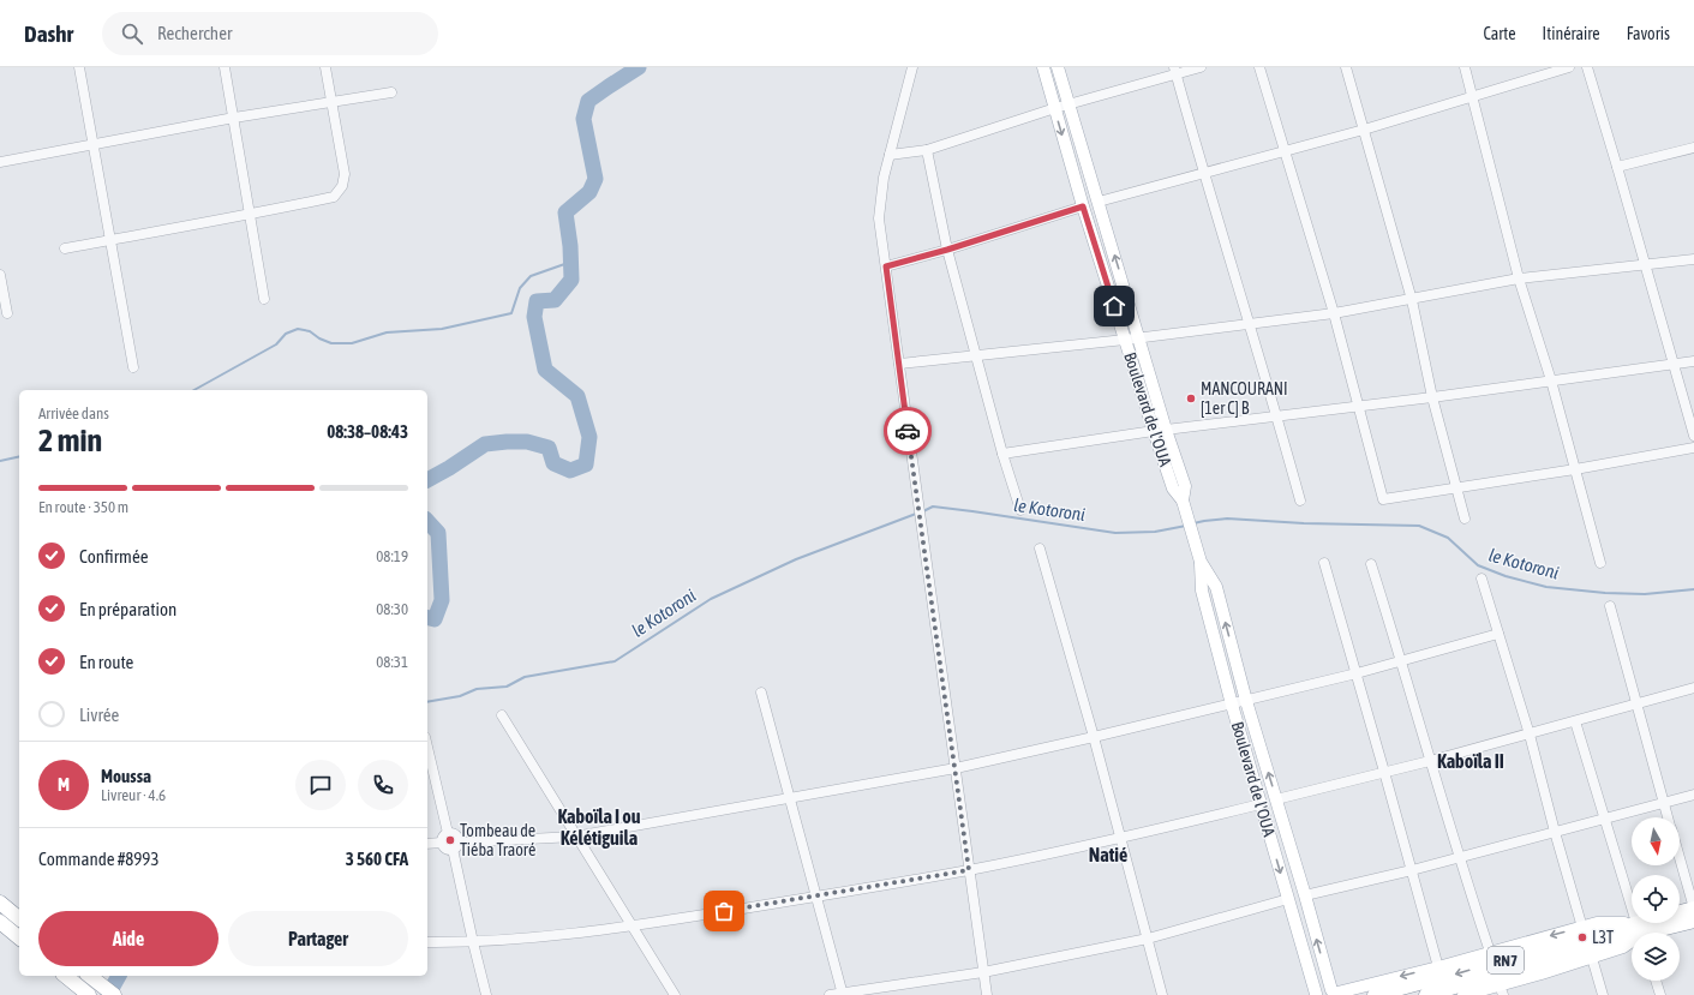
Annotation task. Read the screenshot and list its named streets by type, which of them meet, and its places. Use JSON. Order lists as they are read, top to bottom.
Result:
{
  "streets": {
    "highway": ["RN7"],
    "main road": ["Boulevard de l'OUA"]
  },
  "districts": ["Kaboïla II", "Kaboïla I ou Kélétiguila", "Natié"],
  "water": ["le Kotoroni"],
  "places": ["MANCOURANI [1er C] B", "Tombeau de Tiéba Traoré", "L3T"],
  "north": "bottom",
  "page": {
    "header": "Dashr",
    "search": "Rechercher",
    "nav": ["Carte", "Itinéraire", "Favoris"],
    "heading": ["2 min", "Arrivée dans", "08:38–08:43"],
    "panel": [
      "Moussa",
      "Livreur · 4.6",
      "Commande #8993",
      "3 560 CFA"
    ],
    "bar": "En route · 350 m",
    "list": [
      ["Confirmée", "08:19"],
      ["En préparation", "08:30"],
      ["En route", "08:31"],
      "Livrée"
    ],
    "round": "M",
    "buttons": ["Aide", "Partager"]
  }
}
